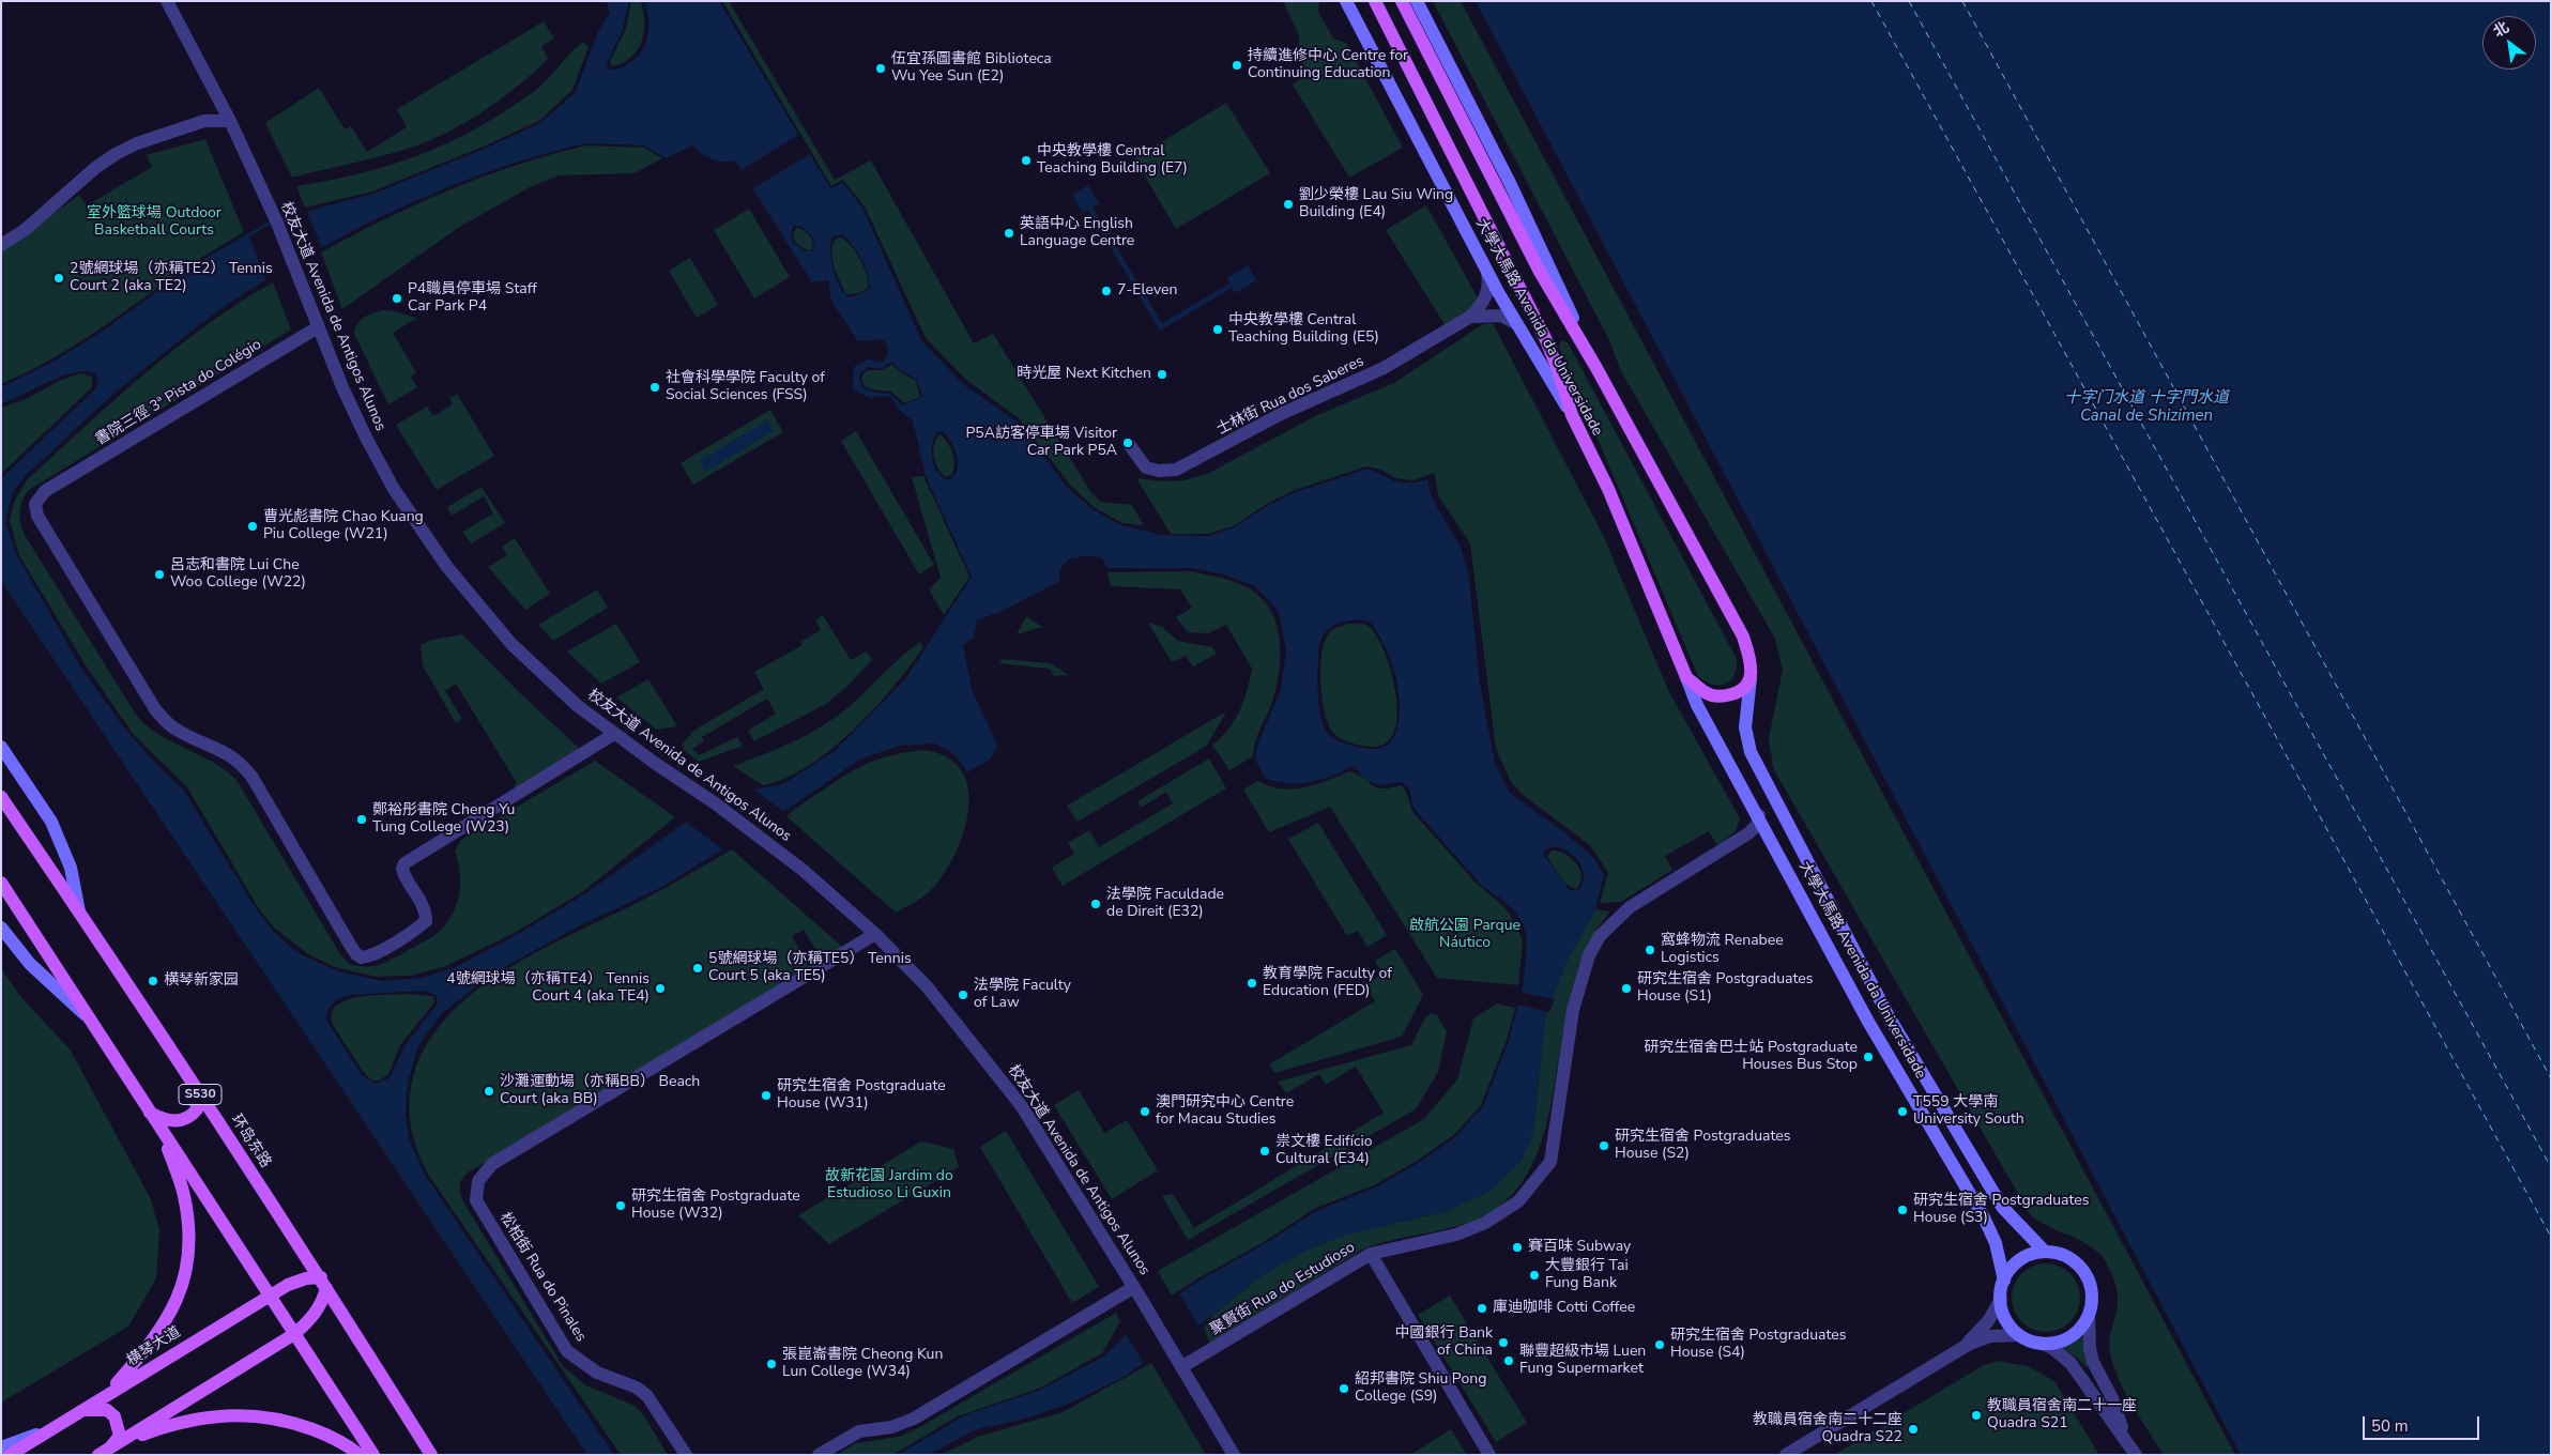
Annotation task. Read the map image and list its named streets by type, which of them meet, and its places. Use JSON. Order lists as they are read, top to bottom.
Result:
{
  "streets": {
    "main road": [
      "大學大馬路 Avenida da Universidade",
      "S530",
      "环岛东路",
      "横琴大道"
    ],
    "street": [
      "校友大道 Avenida de Antigos Alunos",
      "書院三徑 3ª Pista do Colégio",
      "士林街 Rua dos Saberes",
      "松柏街 Rua do Pinales",
      "聚賢街 Rua do Estudioso"
    ]
  },
  "crossings": [
    ["校友大道 Avenida de Antigos Alunos", "書院三徑 3ª Pista do Colégio"],
    ["校友大道 Avenida de Antigos Alunos", "松柏街 Rua do Pinales"],
    ["校友大道 Avenida de Antigos Alunos", "聚賢街 Rua do Estudioso"],
    ["环岛东路", "横琴大道"]
  ],
  "water": ["十字门水道 十字門水道 Canal de Shizimen"],
  "parks": ["室外籃球場 Outdoor Basketball Courts", "啟航公園 Parque Náutico", "故新花園 Jardim do Estudioso Li Guxin"],
  "places": [
    "持續進修中心 Centre for Continuing Education",
    "伍宜孫圖書館 Biblioteca Wu Yee Sun (E2)",
    "中央教學樓 Central Teaching Building (E7)",
    "劉少榮樓 Lau Siu Wing Building (E4)",
    "英語中心 English Language Centre",
    "2號網球場（亦稱TE2） Tennis Court 2 (aka TE2)",
    "7-Eleven",
    "P4職員停車場 Staff Car Park P4",
    "中央教學樓 Central Teaching Building (E5)",
    "時光屋 Next Kitchen",
    "社會科學學院 Faculty of Social Sciences (FSS)",
    "P5A訪客停車場 Visitor Car Park P5A",
    "曹光彪書院 Chao Kuang Piu College (W21)",
    "呂志和書院 Lui Che Woo College (W22)",
    "鄭裕彤書院 Cheng Yu Tung College (W23)",
    "法學院 Faculdade de Direit (E32)",
    "窩蜂物流 Renabee Logistics",
    "5號網球場（亦稱TE5） Tennis Court 5 (aka TE5)",
    "横琴新家园",
    "教育學院 Faculty of Education (FED)",
    "4號網球場（亦稱TE4） Tennis Court 4 (aka TE4)",
    "研究生宿舍 Postgraduates House (S1)",
    "法學院 Faculty of Law",
    "研究生宿舍巴士站 Postgraduate Houses Bus Stop",
    "沙灘運動場（亦稱BB） Beach Court (aka BB)",
    "研究生宿舍 Postgraduate House (W31)",
    "澳門研究中心 Centre for Macau Studies",
    "T559 大學南 University South",
    "研究生宿舍 Postgraduates House (S2)",
    "祟文樓 Edifício Cultural (E34)",
    "研究生宿舍 Postgraduate House (W32)",
    "研究生宿舍 Postgraduates House (S3)",
    "賽百味 Subway",
    "大豐銀行 Tai Fung Bank",
    "庫迪咖啡 Cotti Coffee",
    "中國銀行 Bank of China",
    "研究生宿舍 Postgraduates House (S4)",
    "聯豐超級市場 Luen Fung Supermarket",
    "張崑崙書院 Cheong Kun Lun College (W34)",
    "紹邦書院 Shiu Pong College (S9)",
    "教職員宿舍南二十一座 Quadra S21",
    "教職員宿舍南二十二座 Quadra S22"
  ],
  "scale_bar": "50 m",
  "north": "top left"
}
